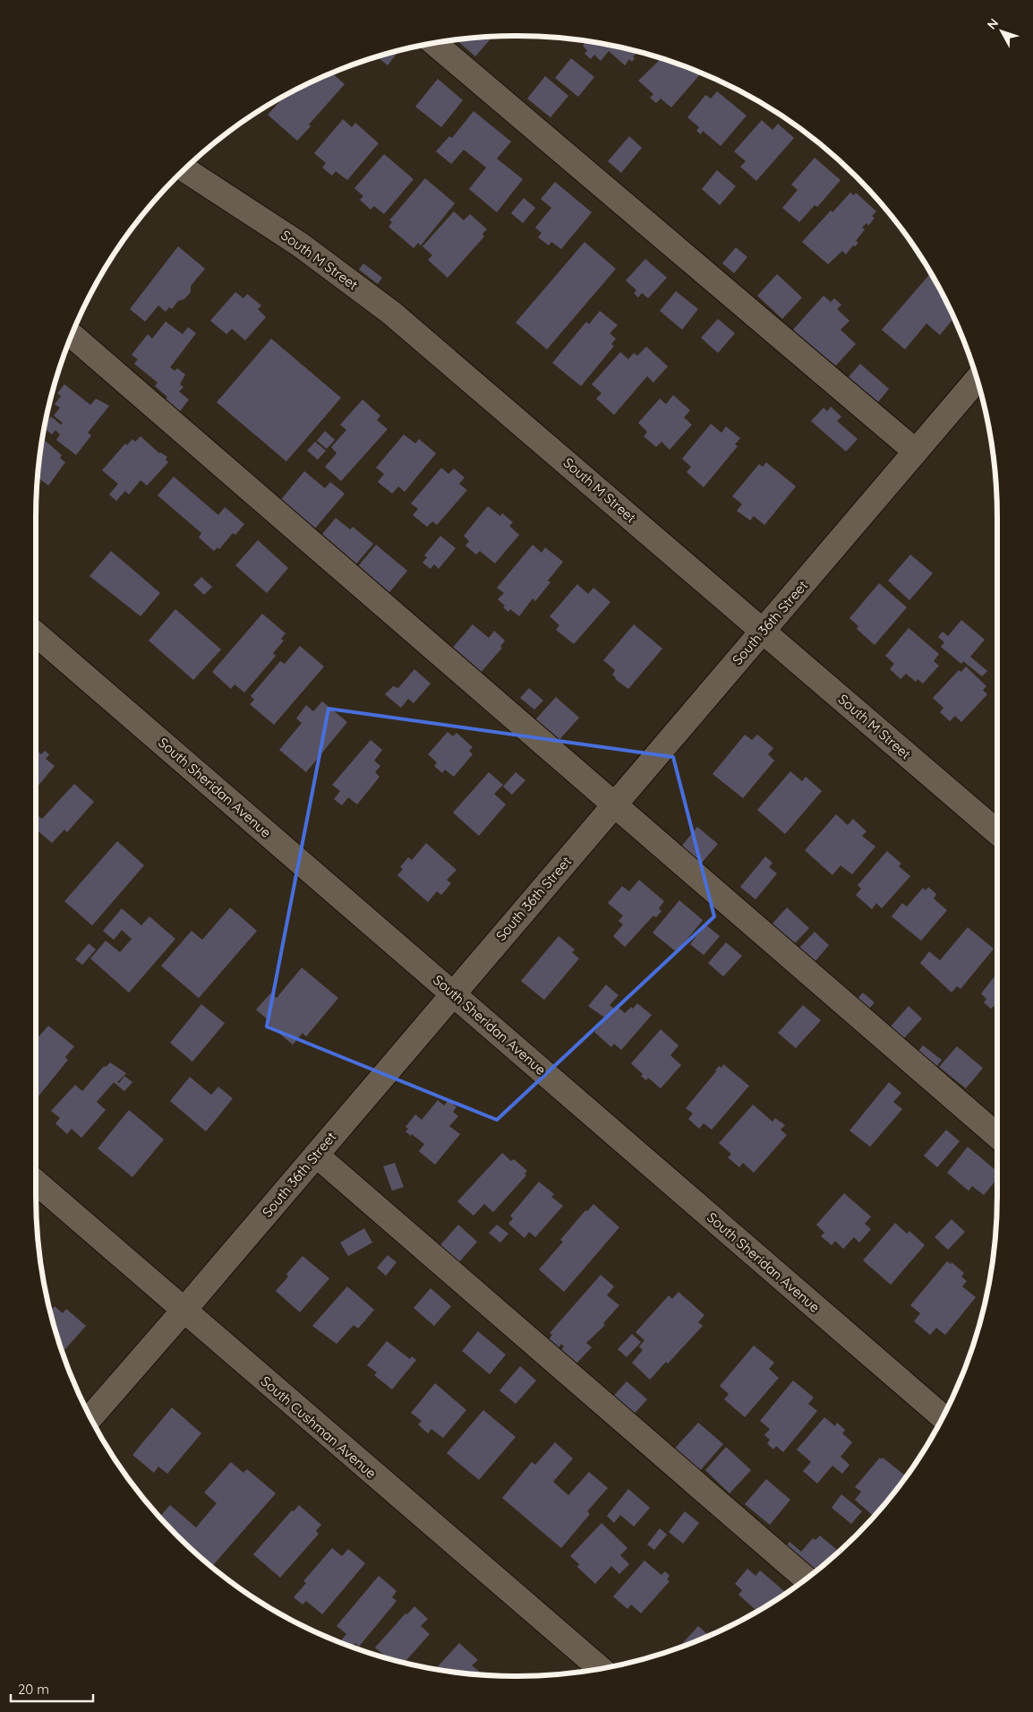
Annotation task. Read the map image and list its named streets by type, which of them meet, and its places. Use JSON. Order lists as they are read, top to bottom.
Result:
{
  "streets": {
    "street": [
      "South M Street",
      "South 36th Street",
      "South Sheridan Avenue",
      "South Cushman Avenue"
    ]
  },
  "crossings": [
    ["South M Street", "South 36th Street"],
    ["South 36th Street", "South Sheridan Avenue"],
    ["South 36th Street", "South Cushman Avenue"]
  ],
  "scale_bar": "20 m",
  "north": "top left"
}
